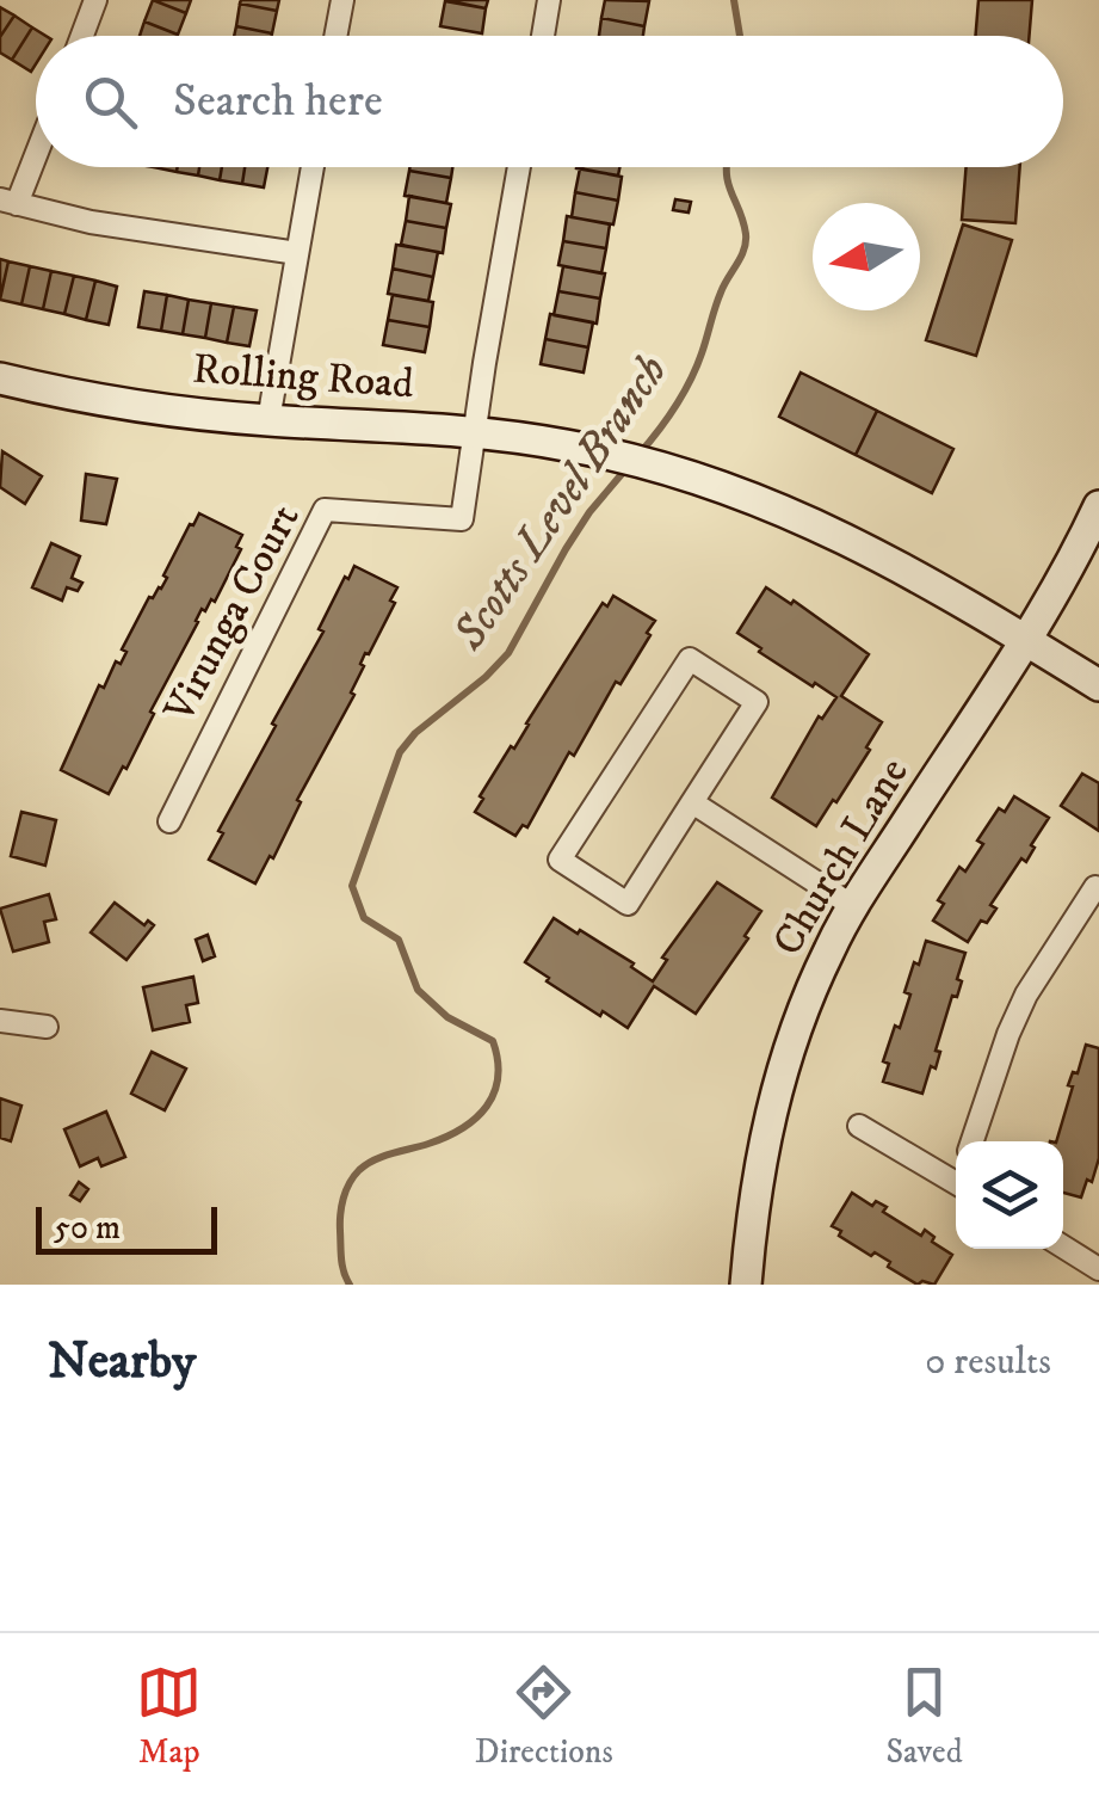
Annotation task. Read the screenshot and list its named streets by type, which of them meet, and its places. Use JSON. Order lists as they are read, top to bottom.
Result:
{
  "streets": {
    "street": ["Rolling Road", "Virunga Court", "Church Lane"]
  },
  "crossings": [
    ["Rolling Road", "Virunga Court"],
    ["Rolling Road", "Church Lane"]
  ],
  "water": ["Scotts Level Branch"],
  "scale_bar": "50 m",
  "north": "left",
  "page": {
    "search": "Search here",
    "scale": "50 m",
    "heading": ["Nearby", "0 results"],
    "nav": ["Map", "Directions", "Saved"]
  }
}
